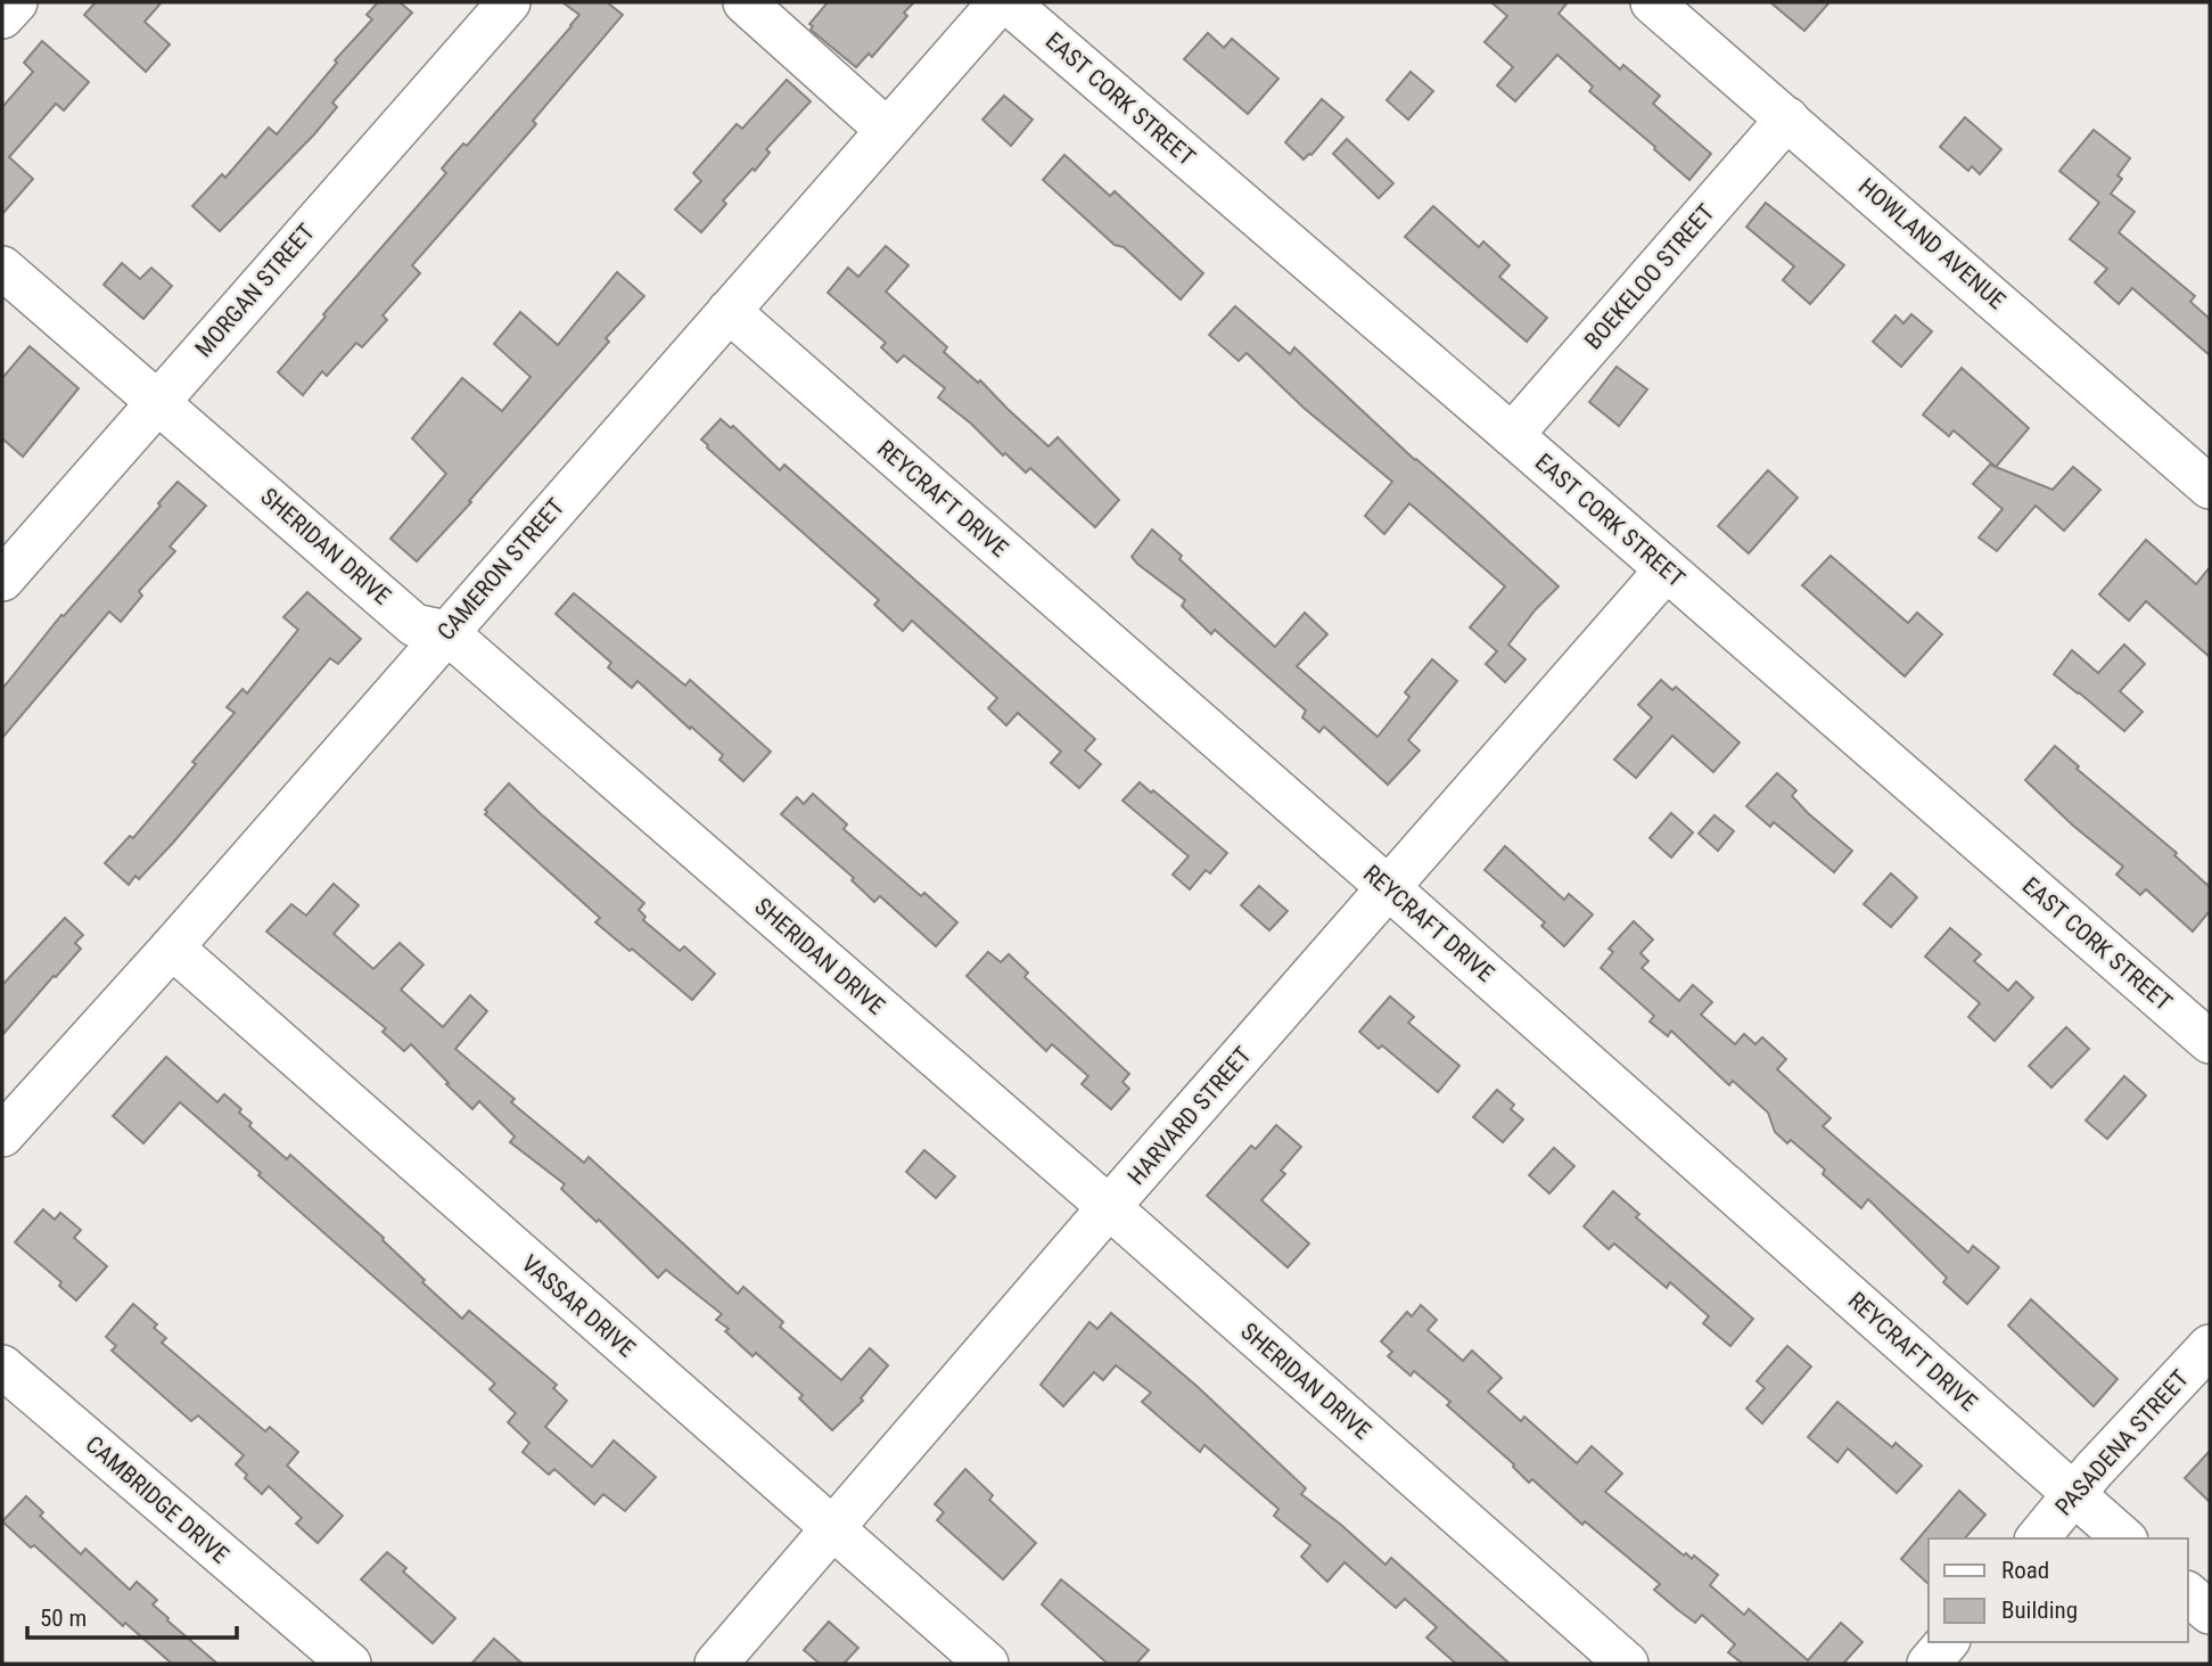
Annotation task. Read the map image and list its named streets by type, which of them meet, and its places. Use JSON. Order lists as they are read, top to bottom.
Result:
{
  "streets": {
    "street": [
      "EAST CORK STREET",
      "HOWLAND AVENUE",
      "BOEKELOO STREET",
      "MORGAN STREET",
      "REYCRAFT DRIVE",
      "SHERIDAN DRIVE",
      "CAMERON STREET",
      "HARVARD STREET",
      "VASSAR DRIVE",
      "PASADENA STREET",
      "CAMBRIDGE DRIVE"
    ]
  },
  "crossings": [
    ["EAST CORK STREET", "BOEKELOO STREET"],
    ["EAST CORK STREET", "HARVARD STREET"],
    ["HOWLAND AVENUE", "BOEKELOO STREET"],
    ["MORGAN STREET", "SHERIDAN DRIVE"],
    ["REYCRAFT DRIVE", "CAMERON STREET"],
    ["REYCRAFT DRIVE", "HARVARD STREET"],
    ["REYCRAFT DRIVE", "PASADENA STREET"],
    ["SHERIDAN DRIVE", "CAMERON STREET"],
    ["SHERIDAN DRIVE", "HARVARD STREET"],
    ["CAMERON STREET", "VASSAR DRIVE"],
    ["HARVARD STREET", "VASSAR DRIVE"]
  ],
  "legend": ["Road", "Building"],
  "scale_bar": "50 m"
}
